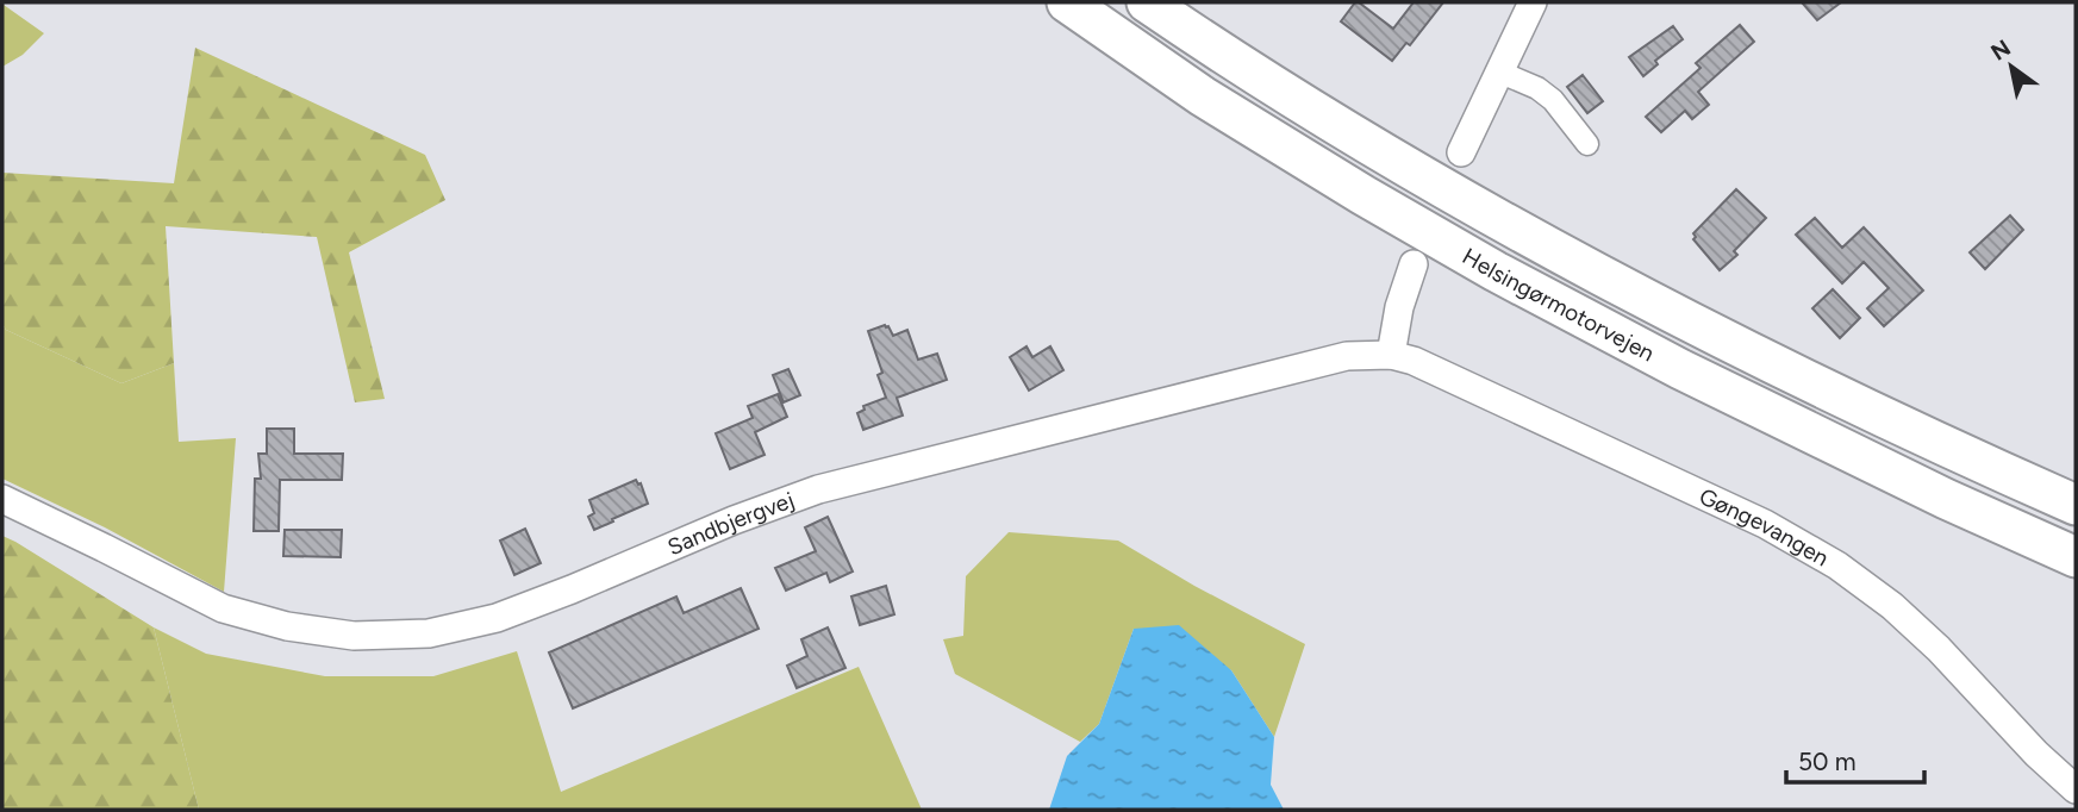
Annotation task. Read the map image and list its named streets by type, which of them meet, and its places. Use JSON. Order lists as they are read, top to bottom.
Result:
{
  "streets": {
    "highway": ["Helsingørmotorvejen"],
    "street": ["Sandbjergvej", "Gøngevangen"]
  },
  "crossings": [
    ["Sandbjergvej", "Gøngevangen"]
  ],
  "scale_bar": "50 m",
  "north": "top left"
}
